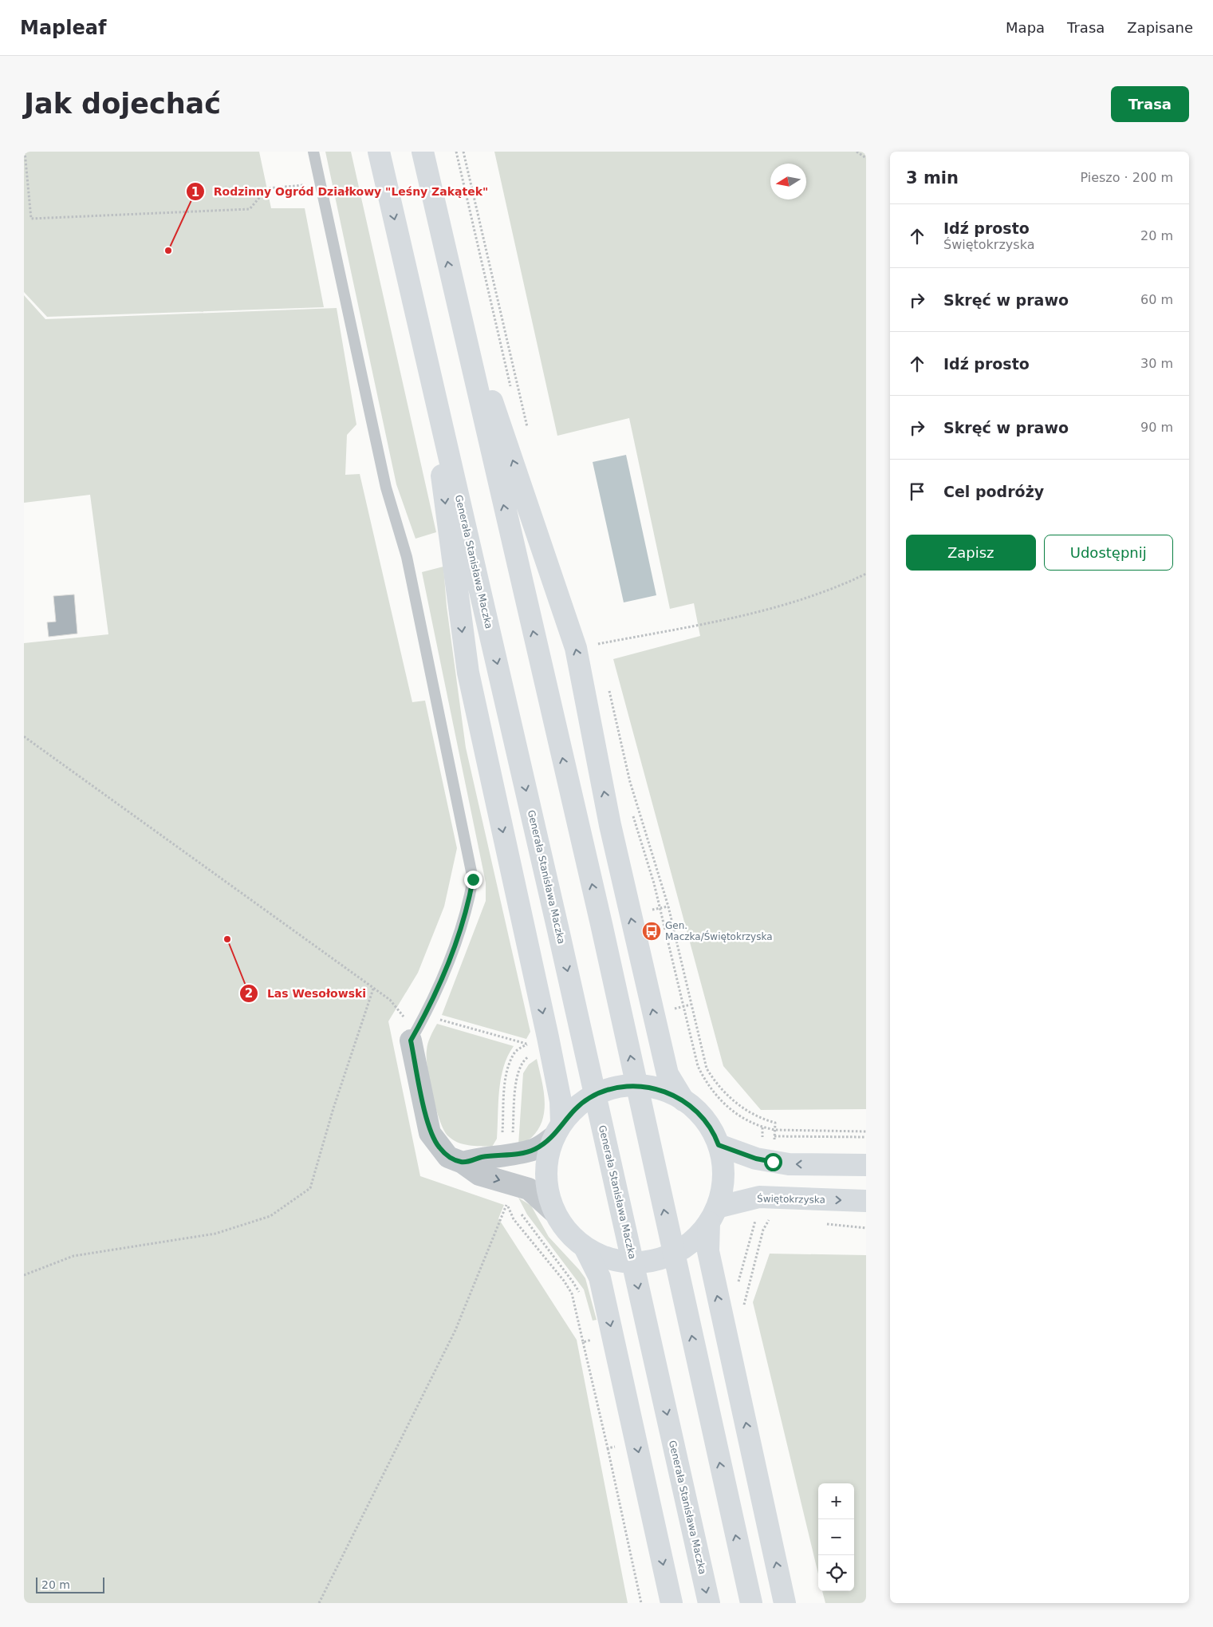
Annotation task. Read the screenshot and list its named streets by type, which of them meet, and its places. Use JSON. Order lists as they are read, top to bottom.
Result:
{
  "streets": {
    "main road": ["Generała Stanisława Maczka", "Świętokrzyska"]
  },
  "places": {
    "other": ["Rodzinny Ogród Działkowy \"Leśny Zakątek\"", "Las Wesołowski"],
    "bus stop": ["Gen. Maczka/Świętokrzyska"]
  },
  "scale_bar": "20 m",
  "north": "left",
  "page": {
    "header": "Mapleaf",
    "nav": ["Mapa", "Trasa", "Zapisane"],
    "buttons": [
      "Trasa",
      ["Zapisz", "Udostępnij"]
    ],
    "title": "Jak dojechać",
    "heading": ["3 min", "Pieszo · 200 m"],
    "list": [
      ["Idź prosto", "Świętokrzyska", "20 m"],
      ["Skręć w prawo", "60 m"],
      ["Idź prosto", "30 m"],
      ["Skręć w prawo", "90 m"],
      "Cel podróży"
    ],
    "map_buttons": ["+", "−"],
    "scale": "20 m"
  }
}
